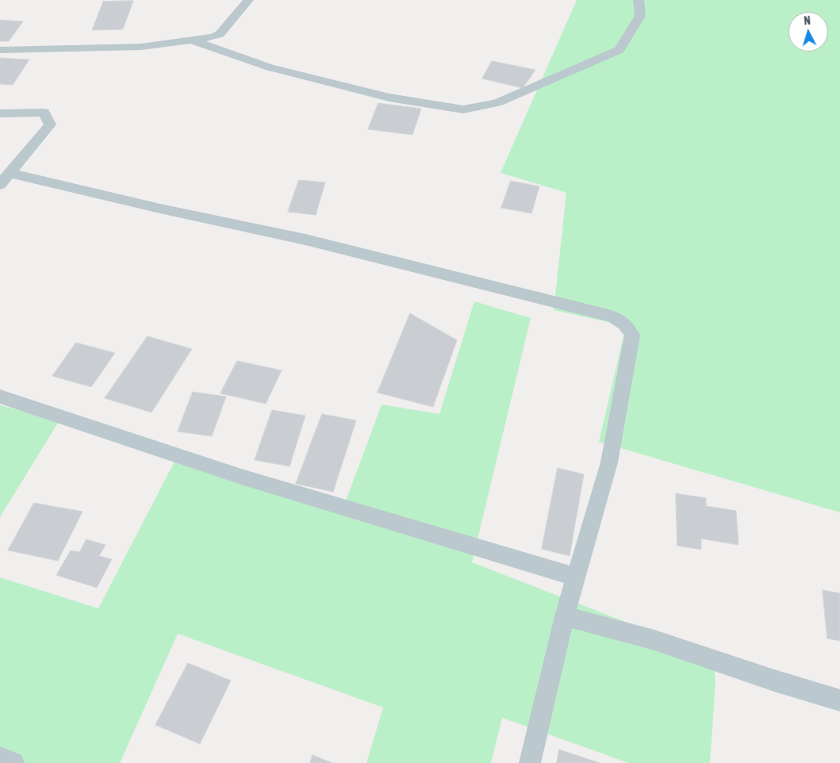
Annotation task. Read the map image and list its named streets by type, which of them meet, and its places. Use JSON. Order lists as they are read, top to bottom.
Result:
{
  "north": "top"
}
